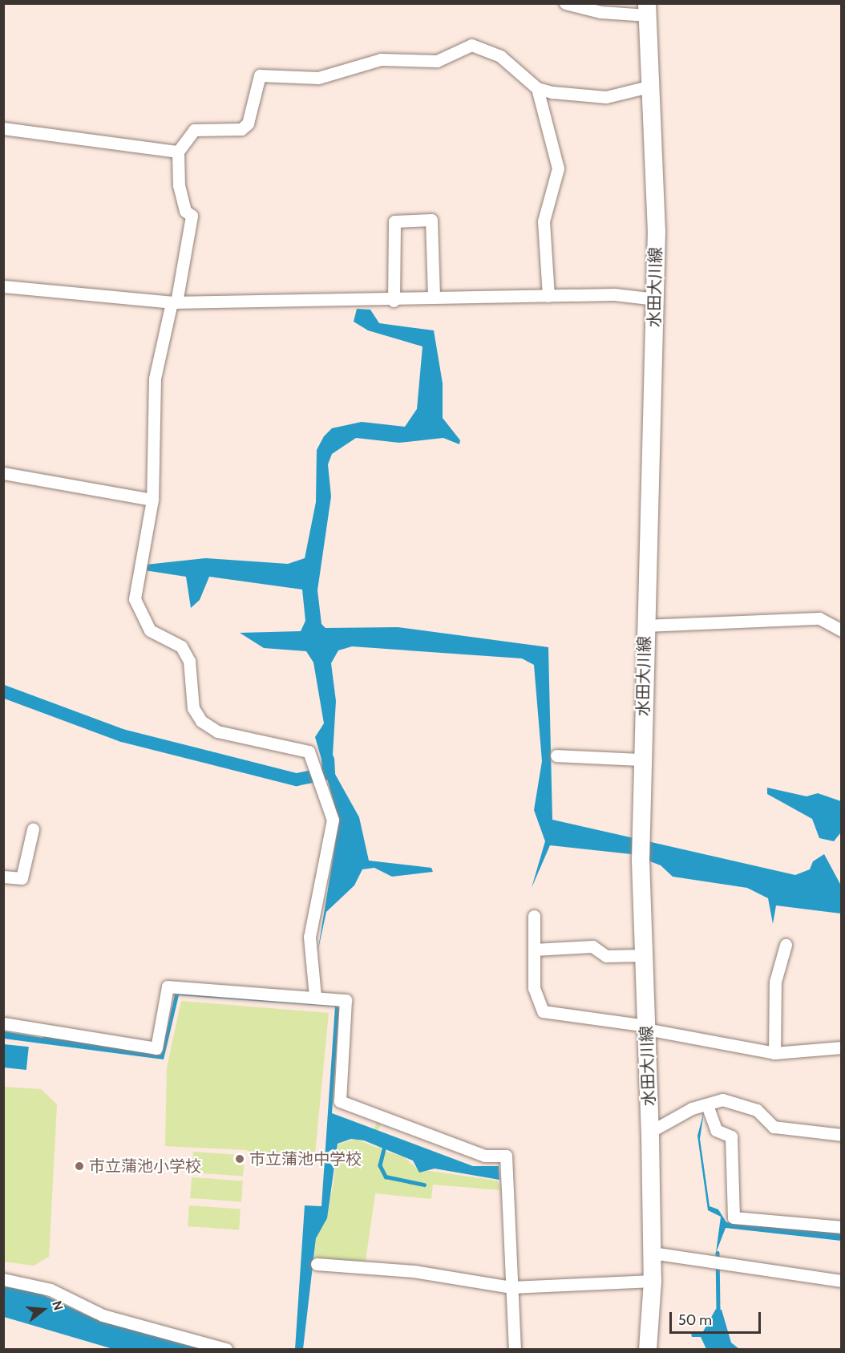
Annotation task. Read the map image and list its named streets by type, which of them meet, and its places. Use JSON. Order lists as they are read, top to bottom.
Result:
{
  "streets": {
    "main road": ["水田大川線"]
  },
  "places": ["市立蒲池中学校", "市立蒲池小学校"],
  "scale_bar": "50 m",
  "north": "right"
}
